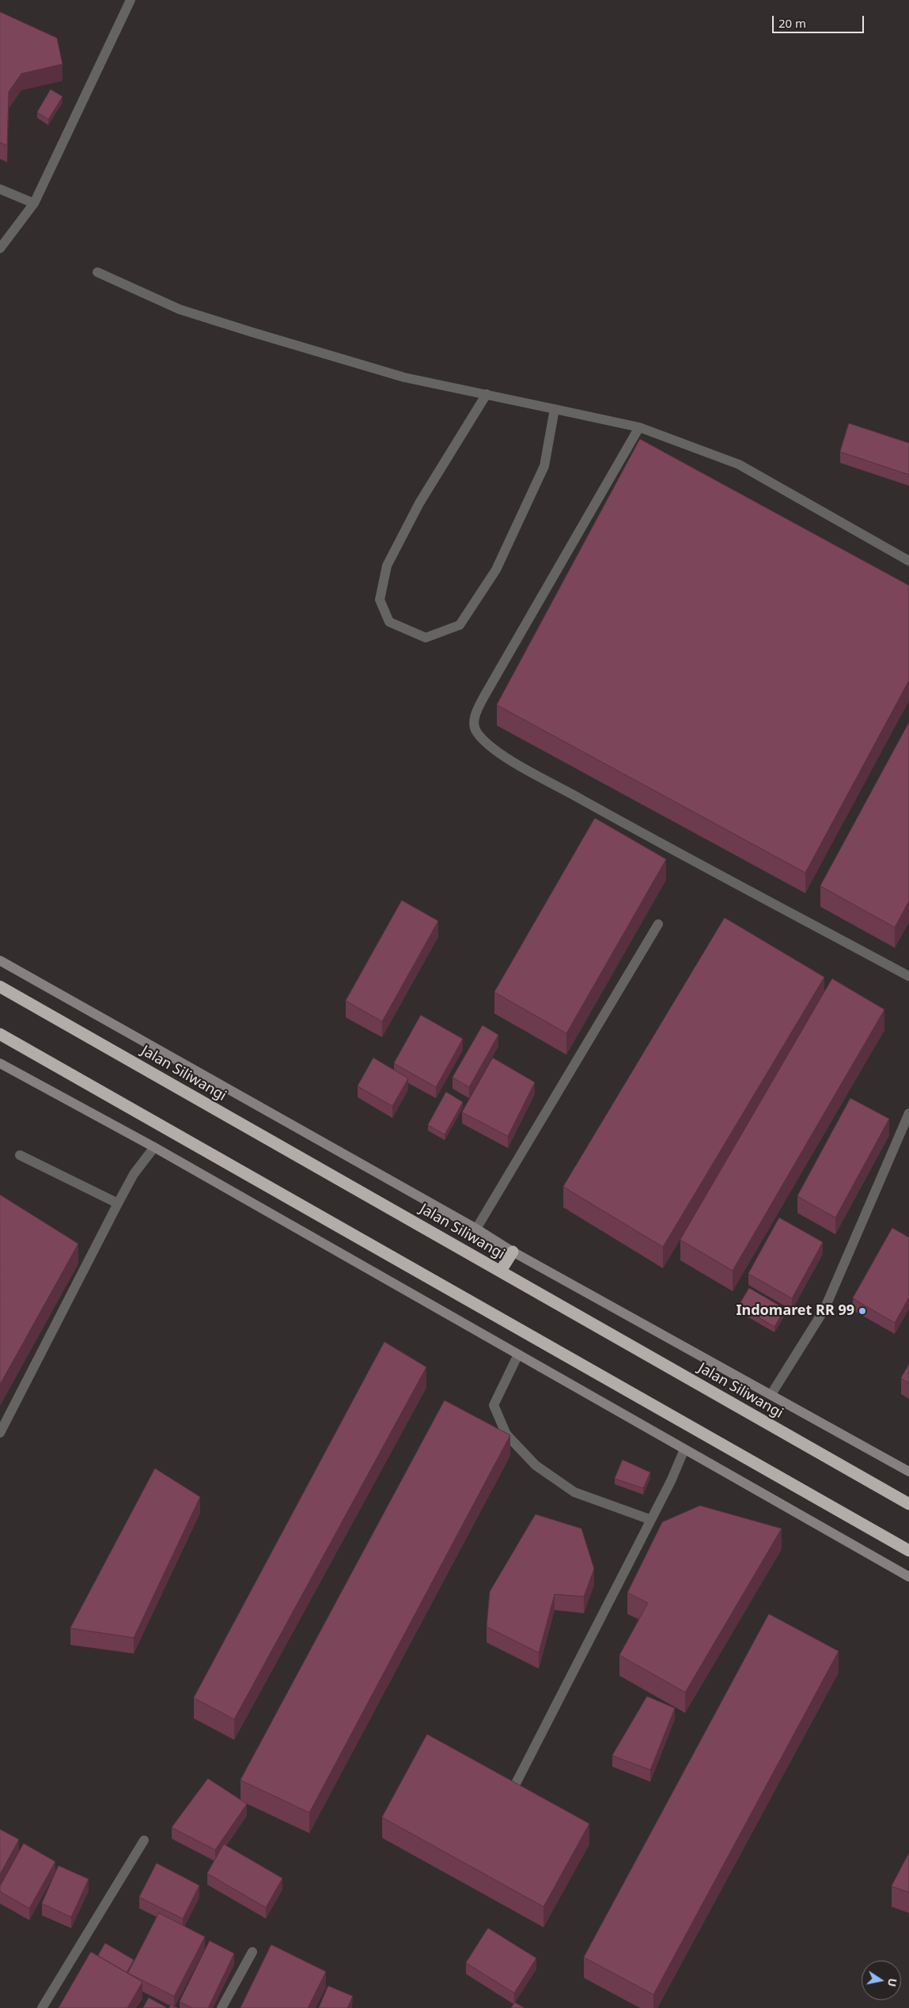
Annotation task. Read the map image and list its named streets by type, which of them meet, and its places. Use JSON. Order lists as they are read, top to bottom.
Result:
{
  "streets": {
    "highway": ["Jalan Siliwangi"]
  },
  "places": ["Indomaret RR 99"],
  "scale_bar": "20 m",
  "north": "right"
}
